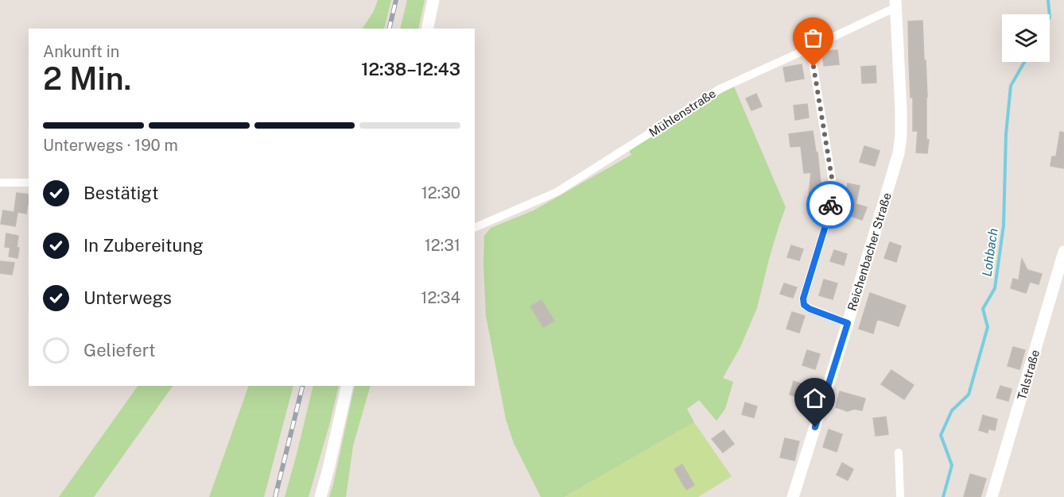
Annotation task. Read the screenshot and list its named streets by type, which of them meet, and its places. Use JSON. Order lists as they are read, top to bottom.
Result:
{
  "streets": {
    "street": ["Mühlenstraße", "Reichenbacher Straße", "Talstraße"]
  },
  "crossings": [
    ["Mühlenstraße", "Reichenbacher Straße"]
  ],
  "water": ["Lohbach"],
  "page": {
    "heading": ["2 Min.", "Ankunft in", "12:38–12:43"],
    "bar": "Unterwegs · 190 m",
    "list": [
      ["Bestätigt", "12:30"],
      ["In Zubereitung", "12:31"],
      ["Unterwegs", "12:34"],
      "Geliefert"
    ]
  }
}
